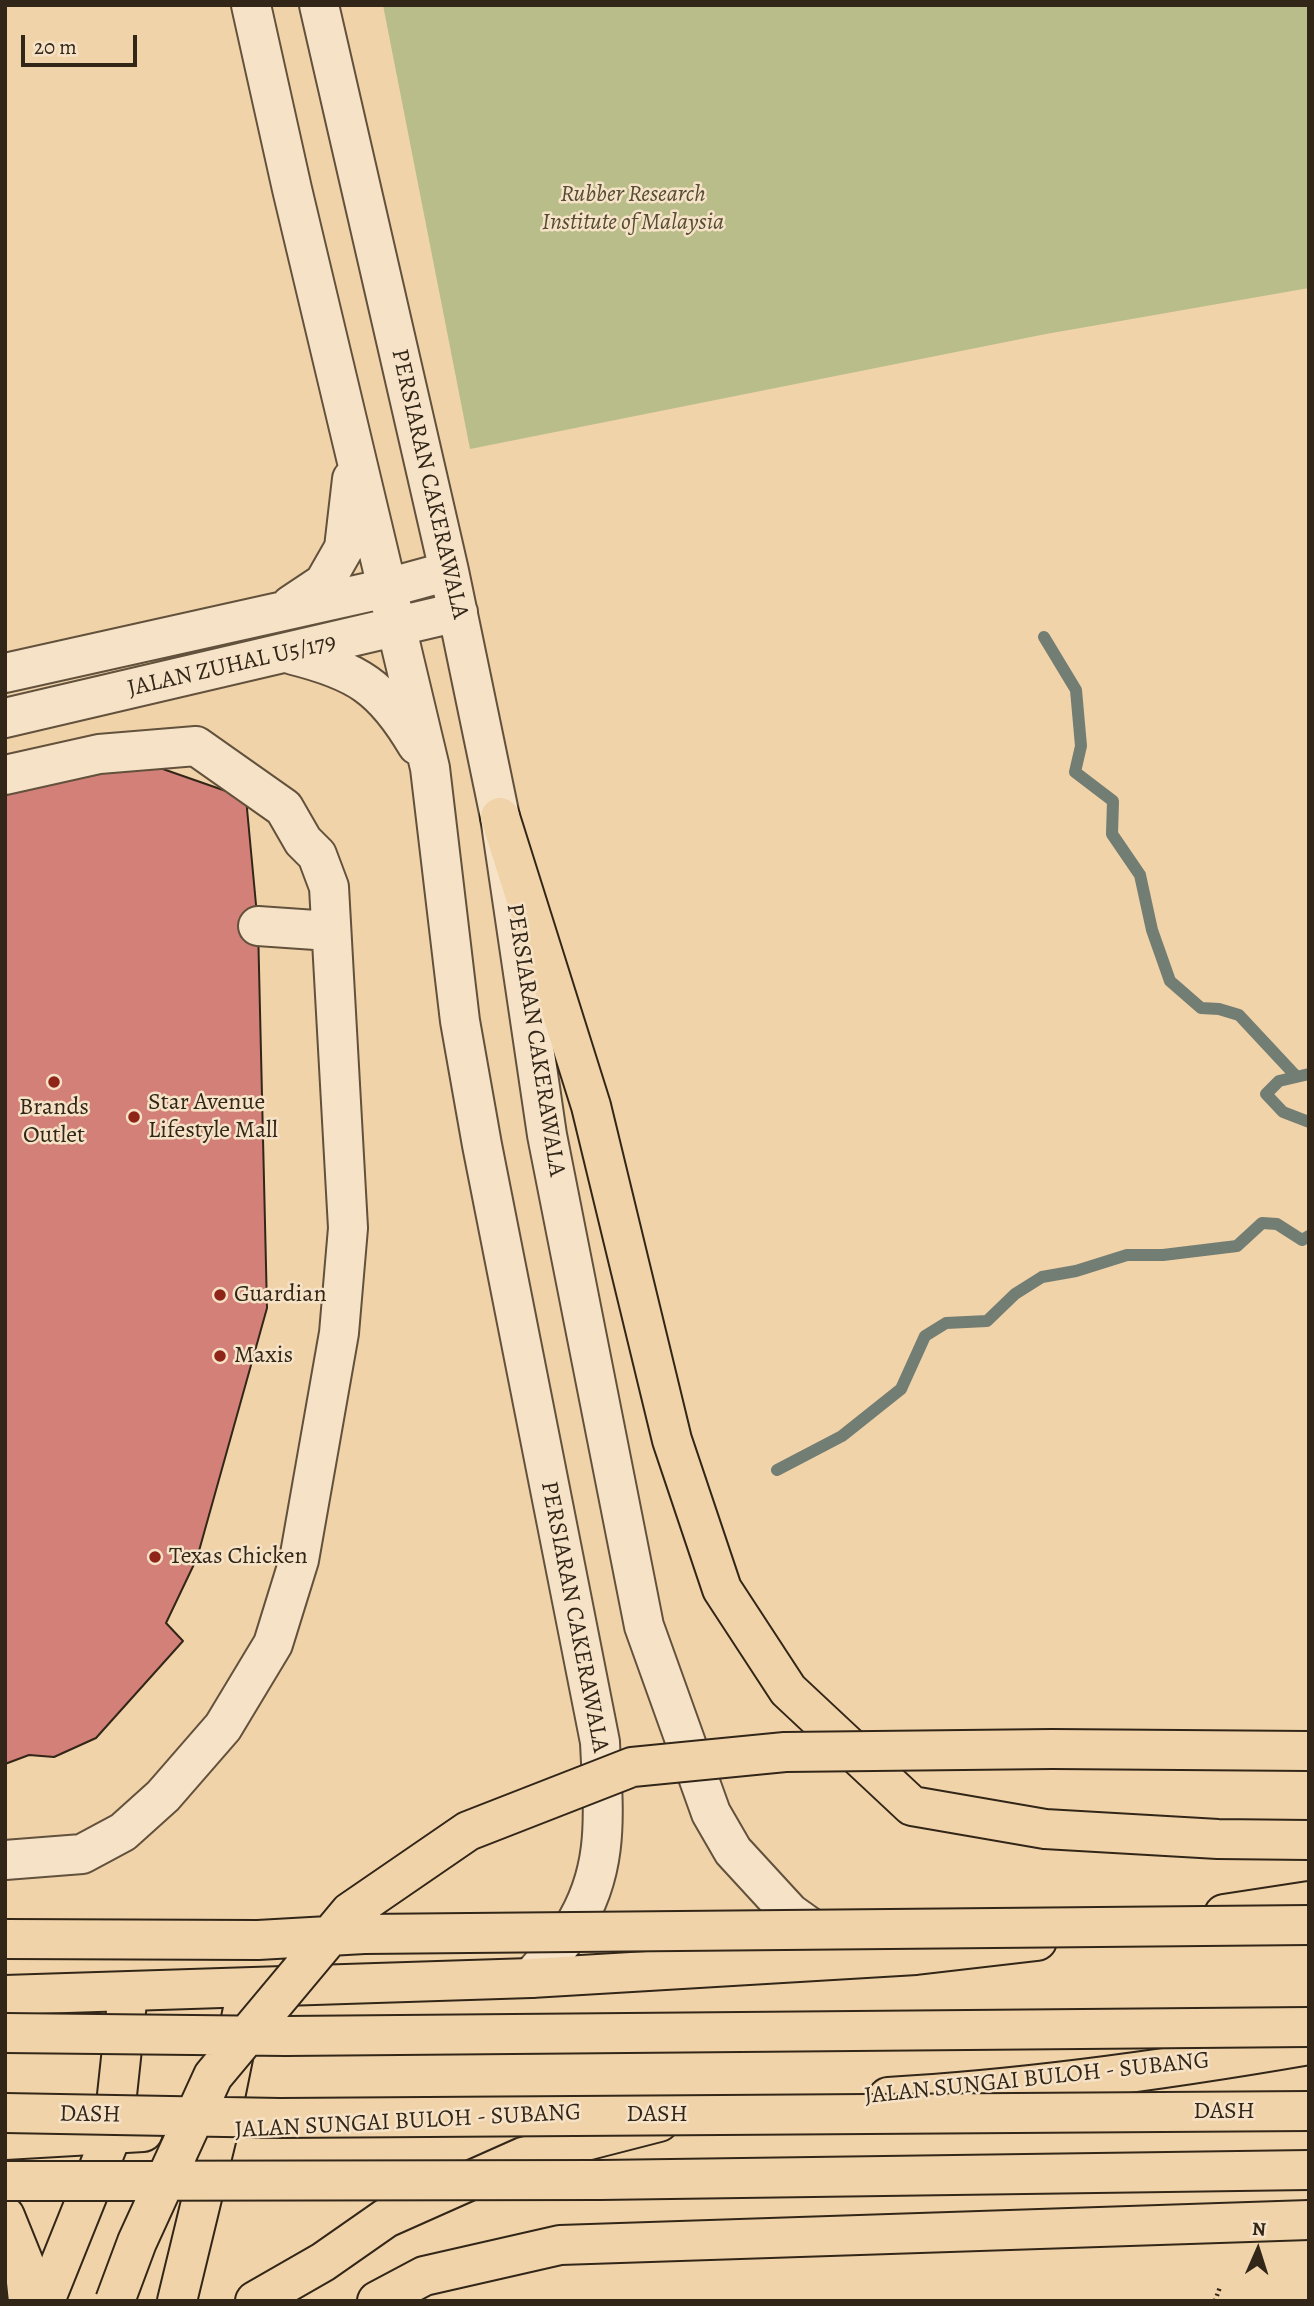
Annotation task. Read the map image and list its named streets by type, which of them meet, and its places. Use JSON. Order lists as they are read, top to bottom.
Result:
{
  "streets": {
    "main road": ["JALAN SUNGAI BULOH - SUBANG", "DASH"],
    "street": ["PERSIARAN CAKERAWALA", "JALAN ZUHAL U5/179"]
  },
  "crossings": [
    ["PERSIARAN CAKERAWALA", "JALAN ZUHAL U5/179"]
  ],
  "parks": ["Rubber Research Institute of Malaysia"],
  "places": [
    "Brands Outlet",
    "Star Avenue Lifestyle Mall",
    "Guardian",
    "Maxis",
    "Texas Chicken"
  ],
  "scale_bar": "20 m",
  "north": "top"
}
